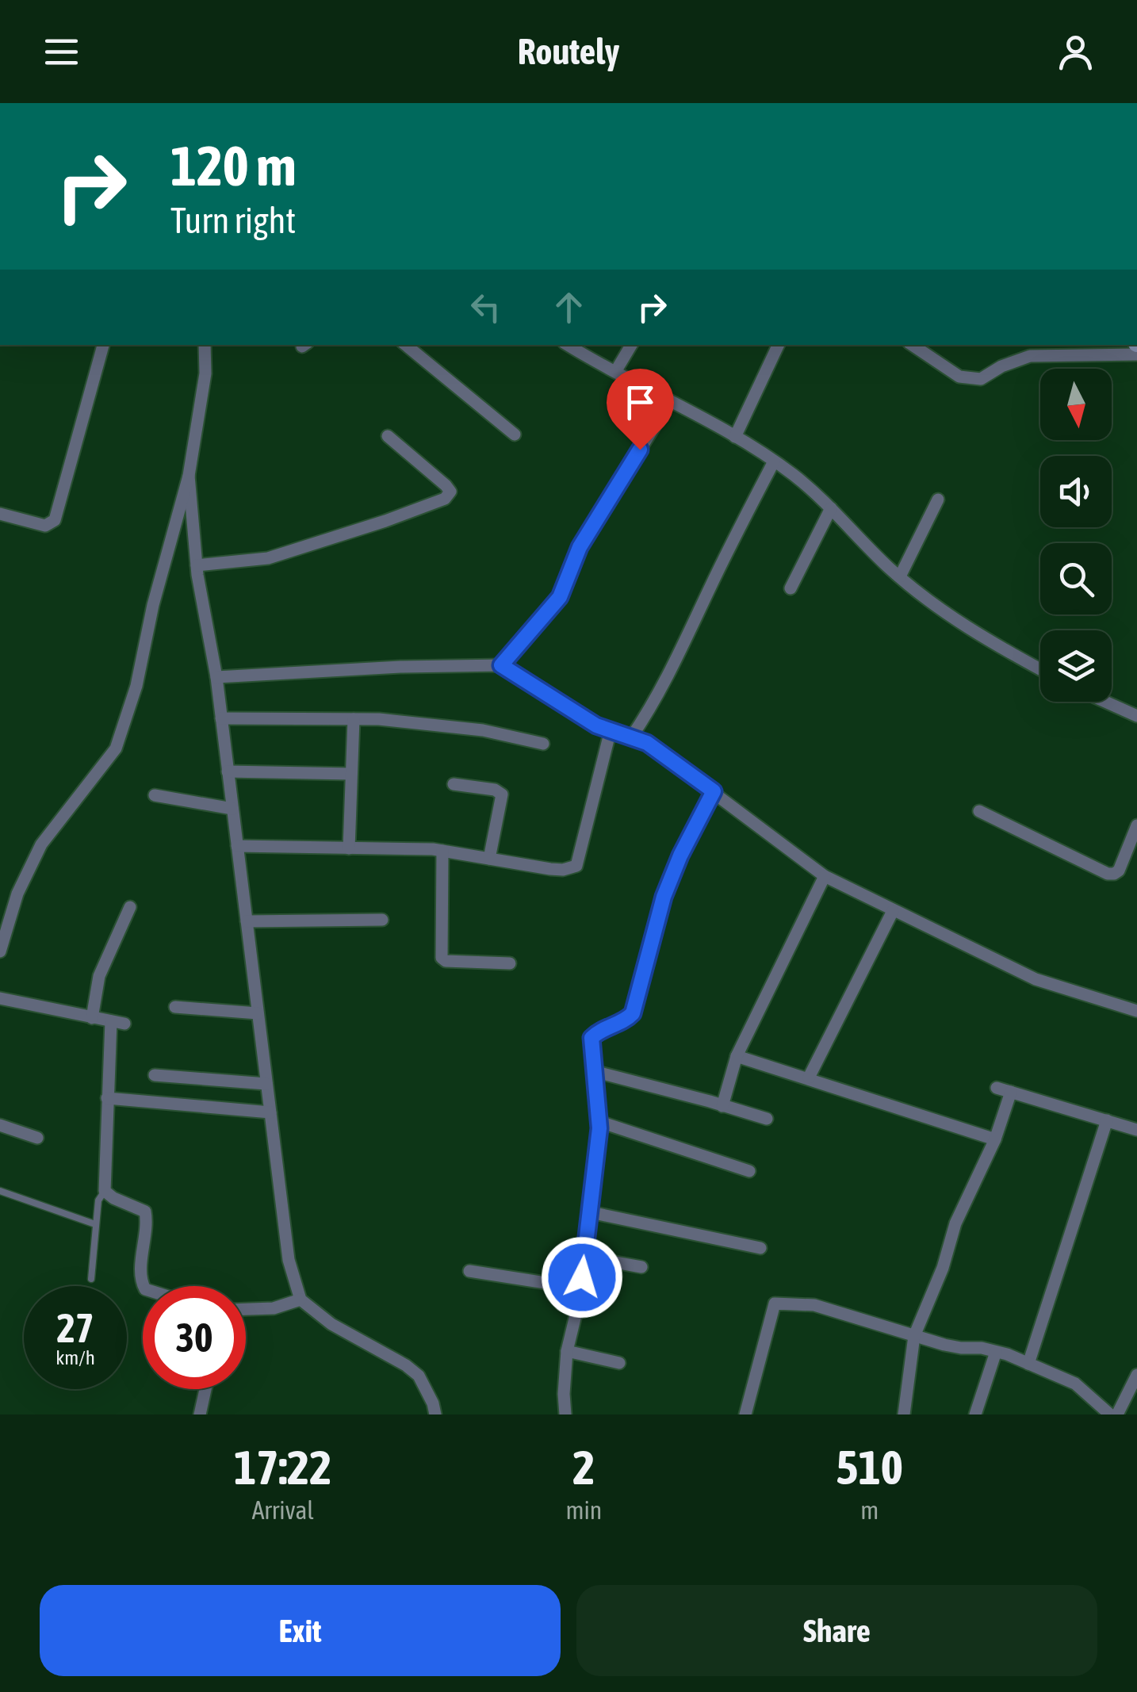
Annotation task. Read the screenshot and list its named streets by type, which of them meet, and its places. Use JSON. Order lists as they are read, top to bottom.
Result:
{
  "north": "bottom",
  "page": {
    "header": "Routely",
    "turn": ["120 m", "Turn right"],
    "speed": "27 km/h",
    "limit": "30",
    "eta": [
      "17:22",
      "Arrival",
      "2",
      "min",
      "510",
      "m"
    ],
    "buttons": ["Exit", "Share"]
  }
}
